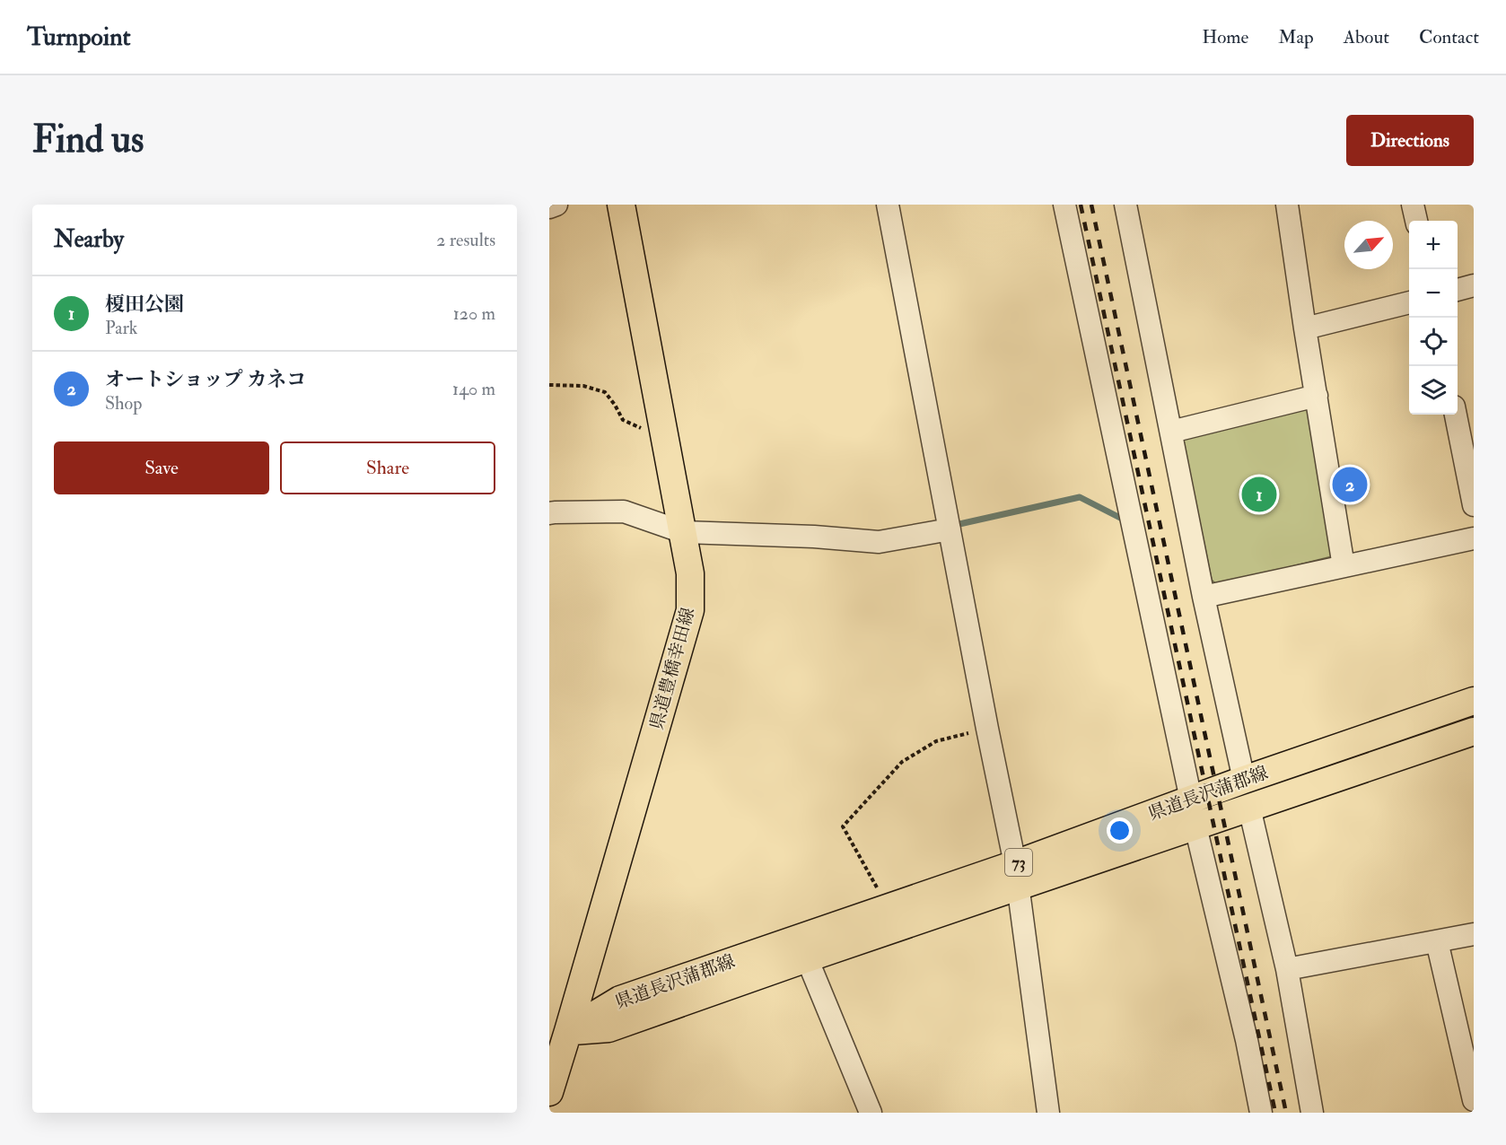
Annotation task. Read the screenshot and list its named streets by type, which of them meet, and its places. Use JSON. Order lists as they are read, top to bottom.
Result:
{
  "streets": {
    "main road": ["県道豊橋幸田線", "県道長沢蒲郡線", "73"]
  },
  "crossings": [
    ["県道豊橋幸田線", "県道長沢蒲郡線"]
  ],
  "north": "top right",
  "page": {
    "header": "Turnpoint",
    "nav": [
      "Home",
      "Map",
      "About",
      "Contact"
    ],
    "buttons": [
      "Directions",
      ["Save", "Share"]
    ],
    "title": "Find us",
    "heading": ["Nearby", "2 results"],
    "map_buttons": ["+", "−"],
    "list": [
      {
        "mark": "1",
        "name": "榎田公園",
        "note": "Park",
        "value": "120 m"
      },
      {
        "mark": "2",
        "name": "オートショップ カネコ",
        "note": "Shop",
        "value": "140 m"
      }
    ],
    "pins": ["2", "1"]
  }
}
